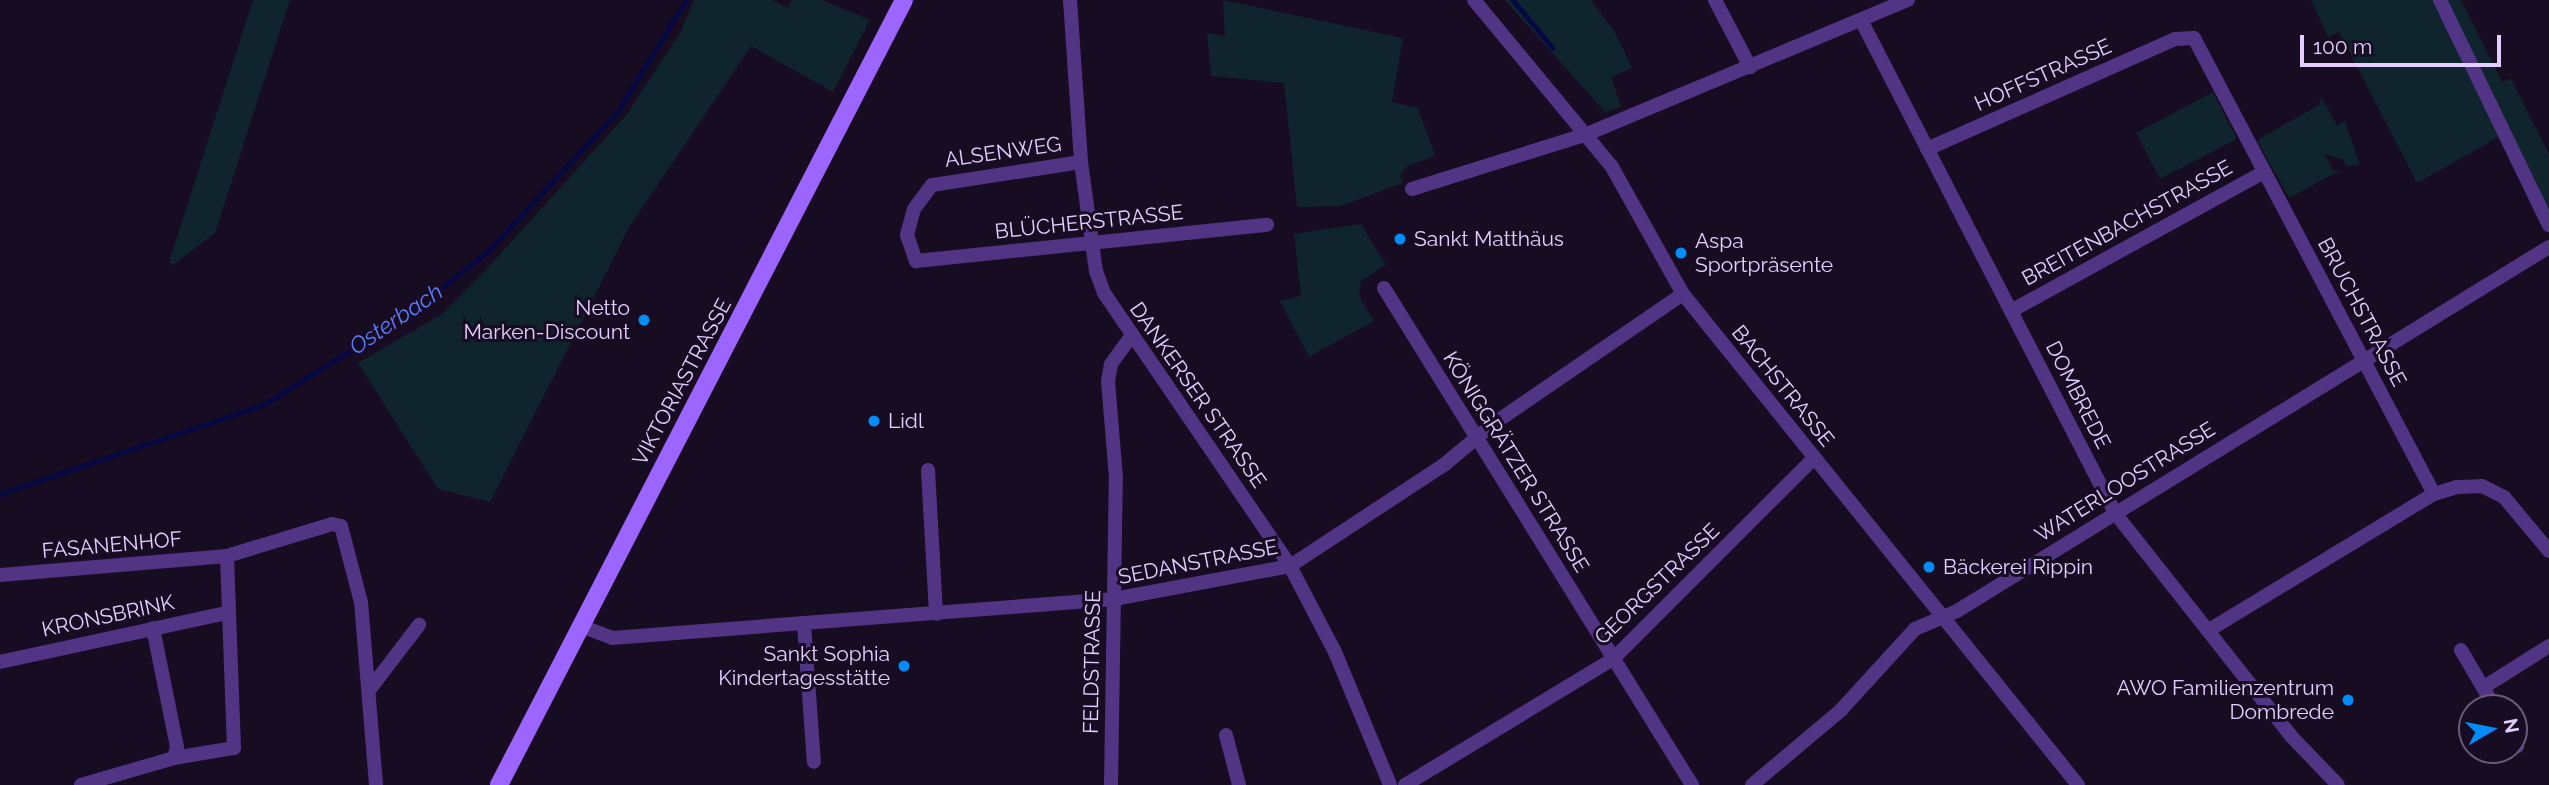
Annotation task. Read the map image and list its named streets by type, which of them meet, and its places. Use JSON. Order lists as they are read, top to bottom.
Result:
{
  "streets": {
    "main road": ["VIKTORIASTRASSE"],
    "street": [
      "HOFFSTRASSE",
      "ALSENWEG",
      "BLÜCHERSTRASSE",
      "BREITENBACHSTRASSE",
      "BRUCHSTRASSE",
      "BACHSTRASSE",
      "DANKERSER STRASSE",
      "DOMBREDE",
      "KÖNIGGRÄTZER STRASSE",
      "WATERLOOSTRASSE",
      "FASANENHOF",
      "SEDANSTRASSE",
      "GEORGSTRASSE",
      "KRONSBRINK",
      "FELDSTRASSE"
    ]
  },
  "crossings": [
    ["HOFFSTRASSE", "BRUCHSTRASSE"],
    ["HOFFSTRASSE", "DOMBREDE"],
    ["ALSENWEG", "BLÜCHERSTRASSE"],
    ["ALSENWEG", "DANKERSER STRASSE"],
    ["BLÜCHERSTRASSE", "DANKERSER STRASSE"],
    ["BREITENBACHSTRASSE", "BRUCHSTRASSE"],
    ["BREITENBACHSTRASSE", "DOMBREDE"],
    ["BRUCHSTRASSE", "WATERLOOSTRASSE"],
    ["VIKTORIASTRASSE", "SEDANSTRASSE"],
    ["BACHSTRASSE", "WATERLOOSTRASSE"],
    ["BACHSTRASSE", "SEDANSTRASSE"],
    ["BACHSTRASSE", "GEORGSTRASSE"],
    ["DANKERSER STRASSE", "SEDANSTRASSE"],
    ["DANKERSER STRASSE", "FELDSTRASSE"],
    ["DOMBREDE", "WATERLOOSTRASSE"],
    ["KÖNIGGRÄTZER STRASSE", "SEDANSTRASSE"],
    ["KÖNIGGRÄTZER STRASSE", "GEORGSTRASSE"],
    ["SEDANSTRASSE", "FELDSTRASSE"]
  ],
  "water": ["Osterbach"],
  "places": [
    "Sankt Matthäus",
    "Aspa Sportpräsente",
    "Netto Marken-Discount",
    "Lidl",
    "Bäckerei Rippin",
    "Sankt Sophia Kindertagesstätte",
    "AWO Familienzentrum Dombrede"
  ],
  "scale_bar": "100 m",
  "north": "right"
}
